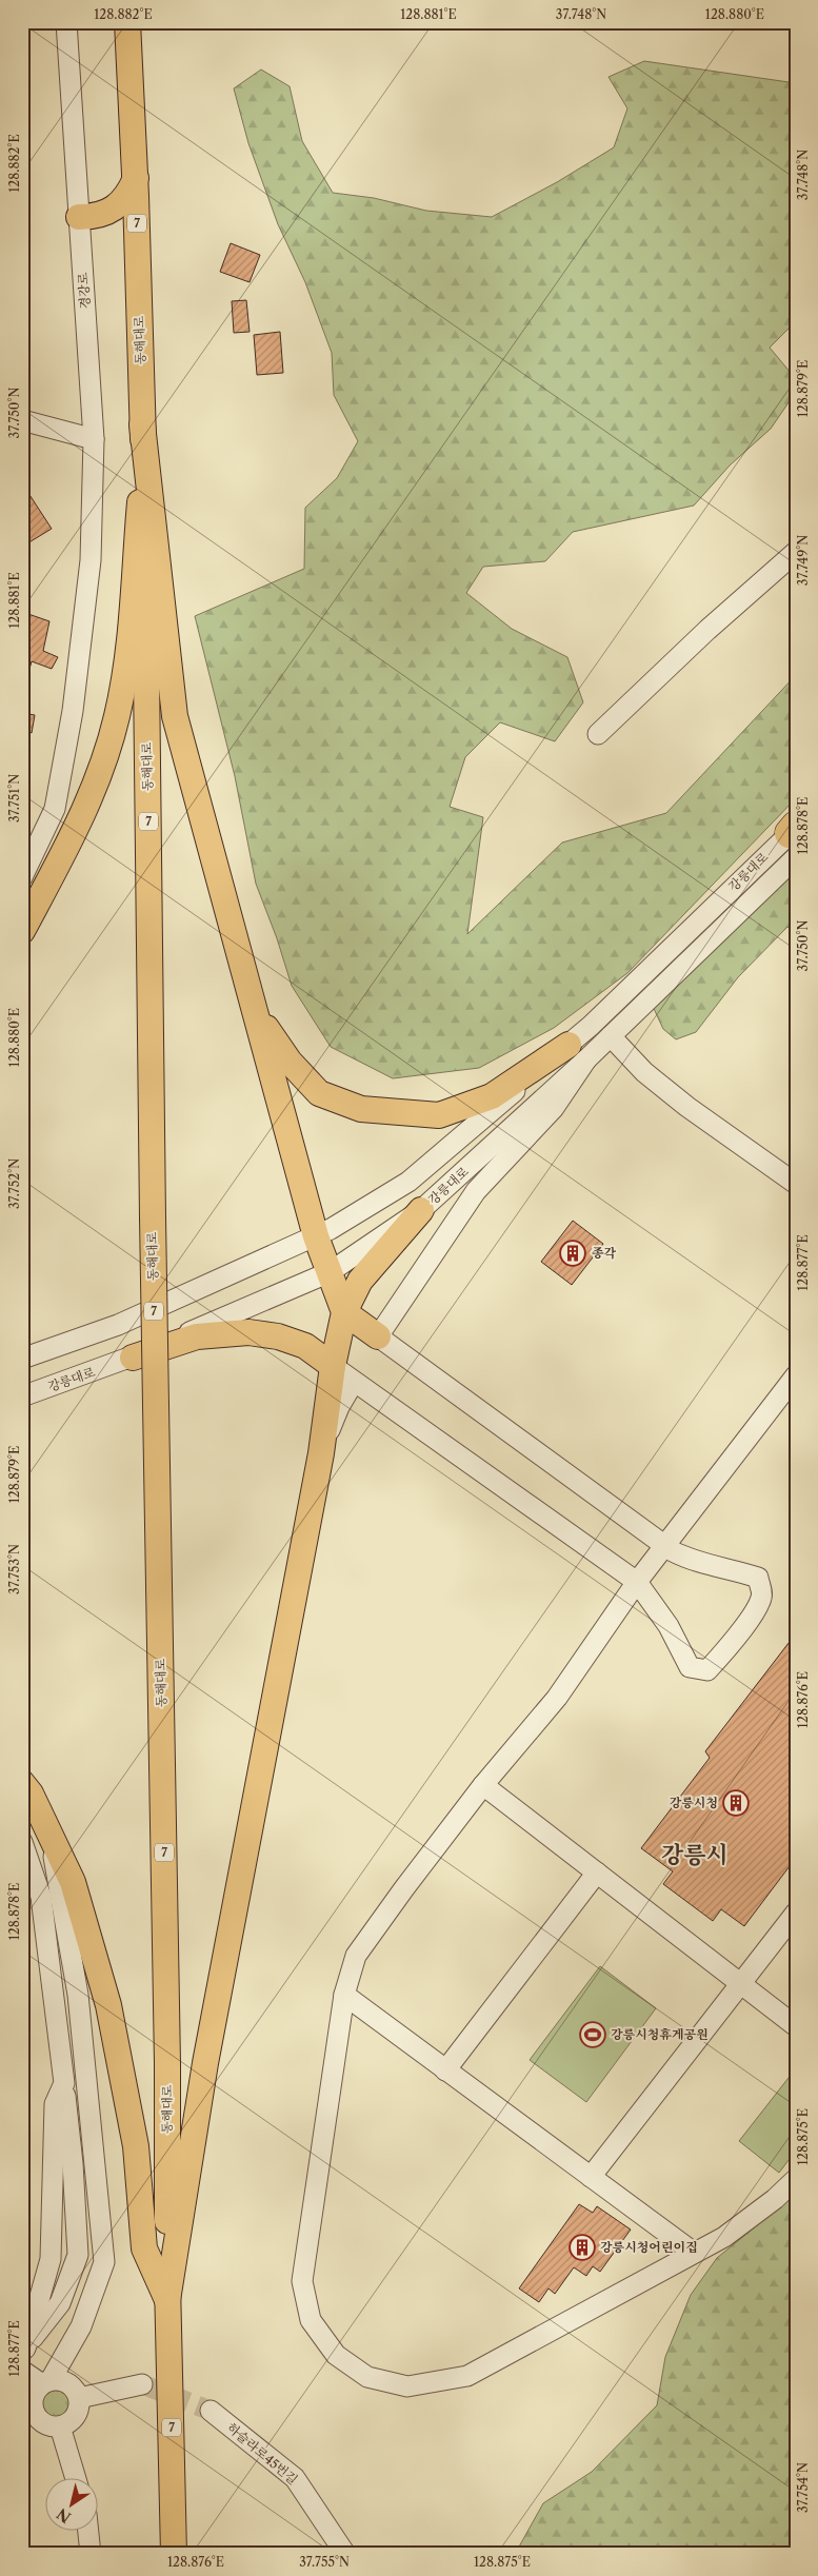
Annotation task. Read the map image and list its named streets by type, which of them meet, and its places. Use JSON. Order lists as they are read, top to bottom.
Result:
{
  "streets": {
    "main road": ["7", "동해대로"],
    "street": ["경강로", "강릉대로", "하슬라로45번길"]
  },
  "districts": ["강릉시"],
  "places": {
    "building": ["종각", "강릉시청", "강릉시청어린이집"],
    "sports": ["강릉시청휴게공원"]
  },
  "north": "bottom left",
  "coordinates": [
    "128.882°E",
    "128.881°E",
    "37.748°N",
    "128.880°E",
    "128.879°E",
    "37.750°N",
    "37.749°N",
    "37.751°N",
    "128.878°E",
    "37.752°N",
    "128.877°E",
    "37.753°N",
    "128.876°E",
    "128.875°E",
    "37.754°N",
    "37.755°N"
  ]
}
